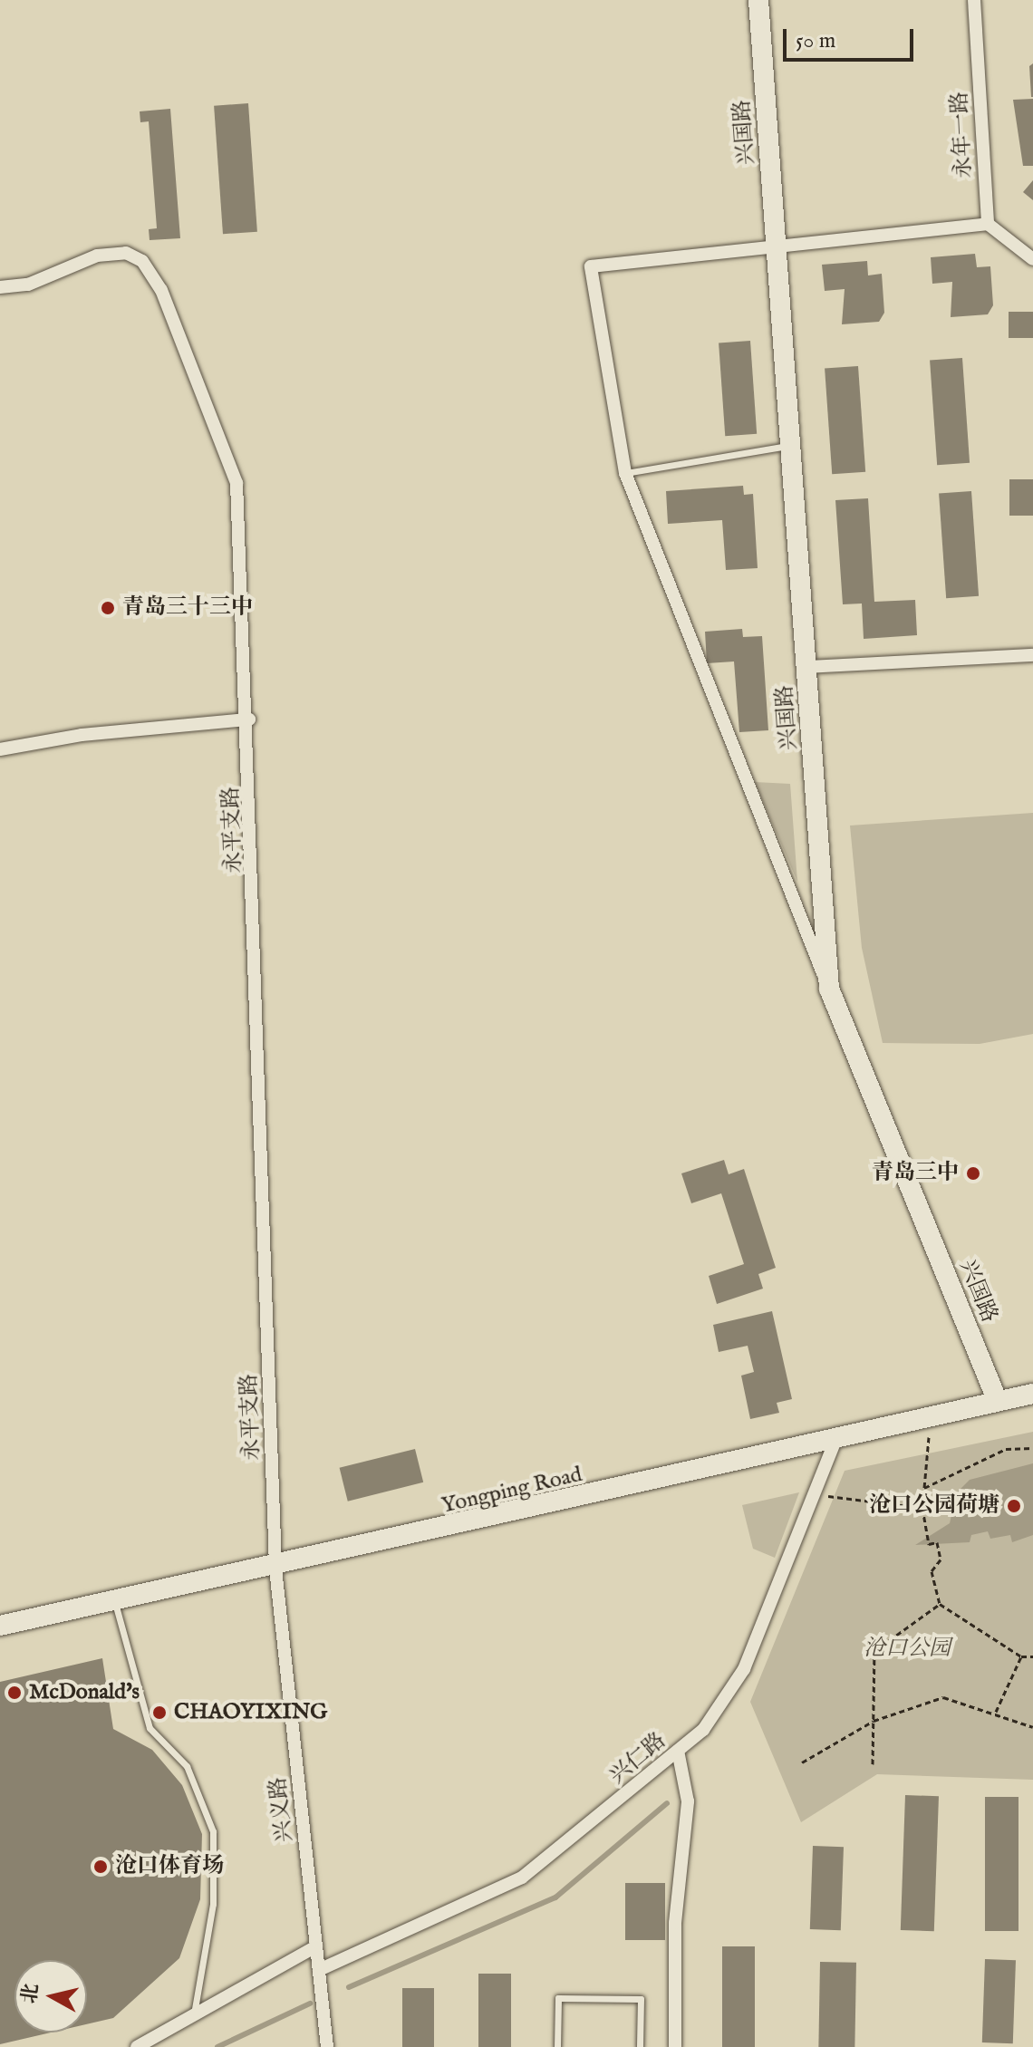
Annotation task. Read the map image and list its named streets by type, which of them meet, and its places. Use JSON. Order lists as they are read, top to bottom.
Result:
{
  "streets": {
    "street": [
      "兴国路",
      "永年一路",
      "永平支路",
      "Yongping Road",
      "兴仁路",
      "兴义路"
    ]
  },
  "crossings": [
    ["兴国路", "Yongping Road"],
    ["永平支路", "Yongping Road"],
    ["永平支路", "兴义路"],
    ["Yongping Road", "兴仁路"],
    ["Yongping Road", "兴义路"],
    ["兴仁路", "兴义路"]
  ],
  "parks": ["沧口公园"],
  "places": [
    "青岛三十三中",
    "青岛三中",
    "沧口公园荷塘",
    "McDonald's",
    "CHAOYIXING",
    "沧口体育场"
  ],
  "scale_bar": "50 m",
  "north": "left"
}
